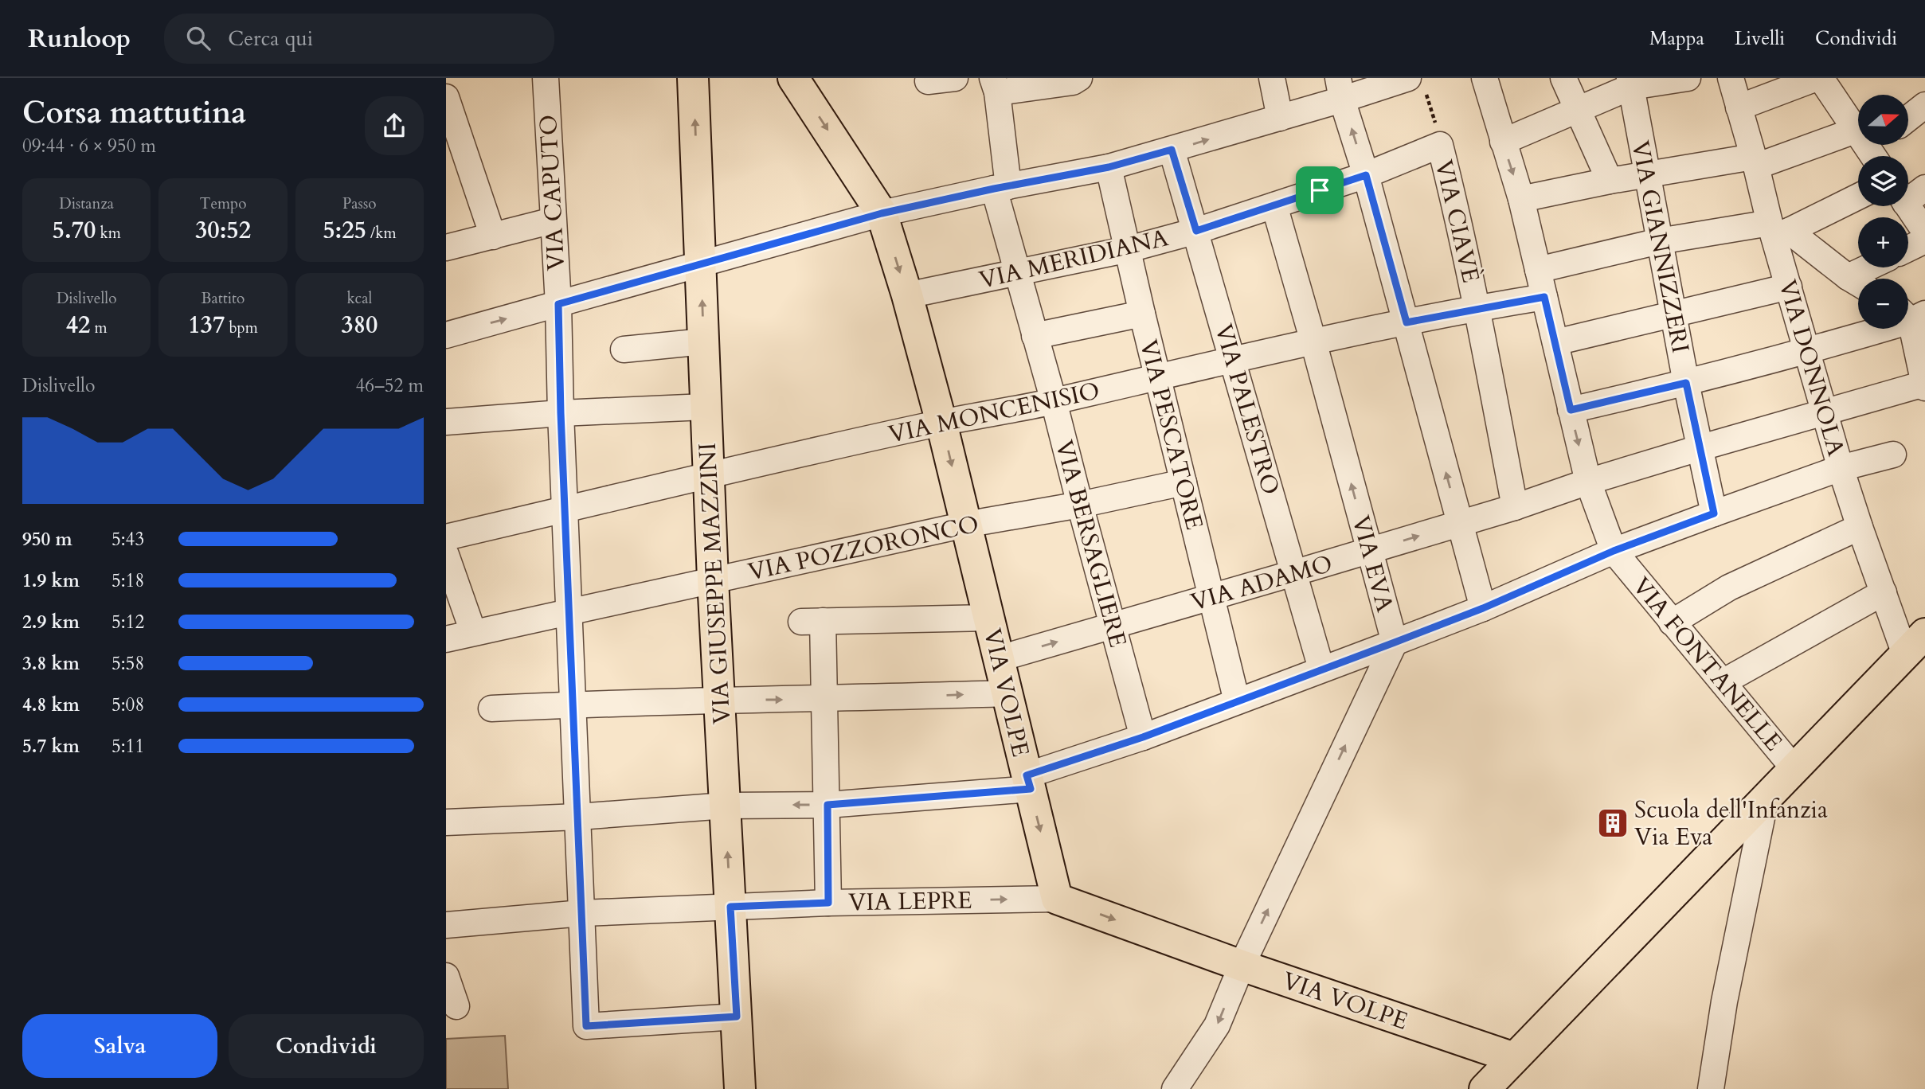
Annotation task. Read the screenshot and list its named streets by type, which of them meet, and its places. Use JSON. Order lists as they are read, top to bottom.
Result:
{
  "streets": {
    "main road": ["VIA GIUSEPPE MAZZINI", "VIA VOLPE"],
    "street": [
      "VIA CAPUTO",
      "VIA CIAVÈ",
      "VIA GIANNIZZERI",
      "VIA MERIDIANA",
      "VIA DONNOLA",
      "VIA PALESTRO",
      "VIA MONCENISIO",
      "VIA PESCATORE",
      "VIA BERSAGLIERE",
      "VIA POZZORONCO",
      "VIA EVA",
      "VIA ADAMO",
      "VIA FONTANELLE",
      "VIA LEPRE"
    ]
  },
  "crossings": [
    ["VIA CAPUTO", "VIA MONCENISIO"],
    ["VIA CAPUTO", "VIA POZZORONCO"],
    ["VIA CAPUTO", "VIA GIUSEPPE MAZZINI"],
    ["VIA CAPUTO", "VIA LEPRE"],
    ["VIA CIAVÈ", "VIA MERIDIANA"],
    ["VIA CIAVÈ", "VIA MONCENISIO"],
    ["VIA CIAVÈ", "VIA ADAMO"],
    ["VIA GIANNIZZERI", "VIA ADAMO"],
    ["VIA MERIDIANA", "VIA PALESTRO"],
    ["VIA MERIDIANA", "VIA PESCATORE"],
    ["VIA MERIDIANA", "VIA BERSAGLIERE"],
    ["VIA MERIDIANA", "VIA EVA"],
    ["VIA MERIDIANA", "VIA VOLPE"],
    ["VIA DONNOLA", "VIA ADAMO"],
    ["VIA PALESTRO", "VIA MONCENISIO"],
    ["VIA PALESTRO", "VIA ADAMO"],
    ["VIA MONCENISIO", "VIA PESCATORE"],
    ["VIA MONCENISIO", "VIA BERSAGLIERE"],
    ["VIA MONCENISIO", "VIA EVA"],
    ["VIA MONCENISIO", "VIA GIUSEPPE MAZZINI"],
    ["VIA MONCENISIO", "VIA FONTANELLE"],
    ["VIA MONCENISIO", "VIA VOLPE"],
    ["VIA PESCATORE", "VIA POZZORONCO"],
    ["VIA PESCATORE", "VIA ADAMO"],
    ["VIA BERSAGLIERE", "VIA POZZORONCO"],
    ["VIA BERSAGLIERE", "VIA ADAMO"],
    ["VIA POZZORONCO", "VIA GIUSEPPE MAZZINI"],
    ["VIA POZZORONCO", "VIA VOLPE"],
    ["VIA EVA", "VIA ADAMO"],
    ["VIA EVA", "VIA VOLPE"],
    ["VIA ADAMO", "VIA FONTANELLE"],
    ["VIA ADAMO", "VIA VOLPE"],
    ["VIA GIUSEPPE MAZZINI", "VIA LEPRE"],
    ["VIA VOLPE", "VIA LEPRE"]
  ],
  "one_way": ["VIA GIUSEPPE MAZZINI", "VIA VOLPE"],
  "places": {
    "building": ["Scuola dell'Infanzia Via Eva"]
  },
  "north": "right",
  "page": {
    "header": "Runloop",
    "search": "Cerca qui",
    "nav": ["Mappa", "Livelli", "Condividi"],
    "heading": ["Corsa mattutina", "09:44 · 6 × 950 m"],
    "map_buttons": ["+", "−"],
    "stats": [
      ["Distanza", "5.70 km"],
      ["Tempo", "30:52"],
      ["Passo", "5:25 /km"],
      ["Dislivello", "42 m"],
      ["Battito", "137 bpm"],
      ["kcal", "380"]
    ],
    "chart": ["Dislivello", "46–52 m"],
    "list": [
      {
        "name": "950 m",
        "note": "5:43"
      },
      {
        "name": "1.9 km",
        "note": "5:18"
      },
      {
        "name": "2.9 km",
        "note": "5:12"
      },
      {
        "name": "3.8 km",
        "note": "5:58"
      },
      {
        "name": "4.8 km",
        "note": "5:08"
      },
      {
        "name": "5.7 km",
        "note": "5:11"
      }
    ],
    "buttons": ["Salva", "Condividi"]
  }
}
